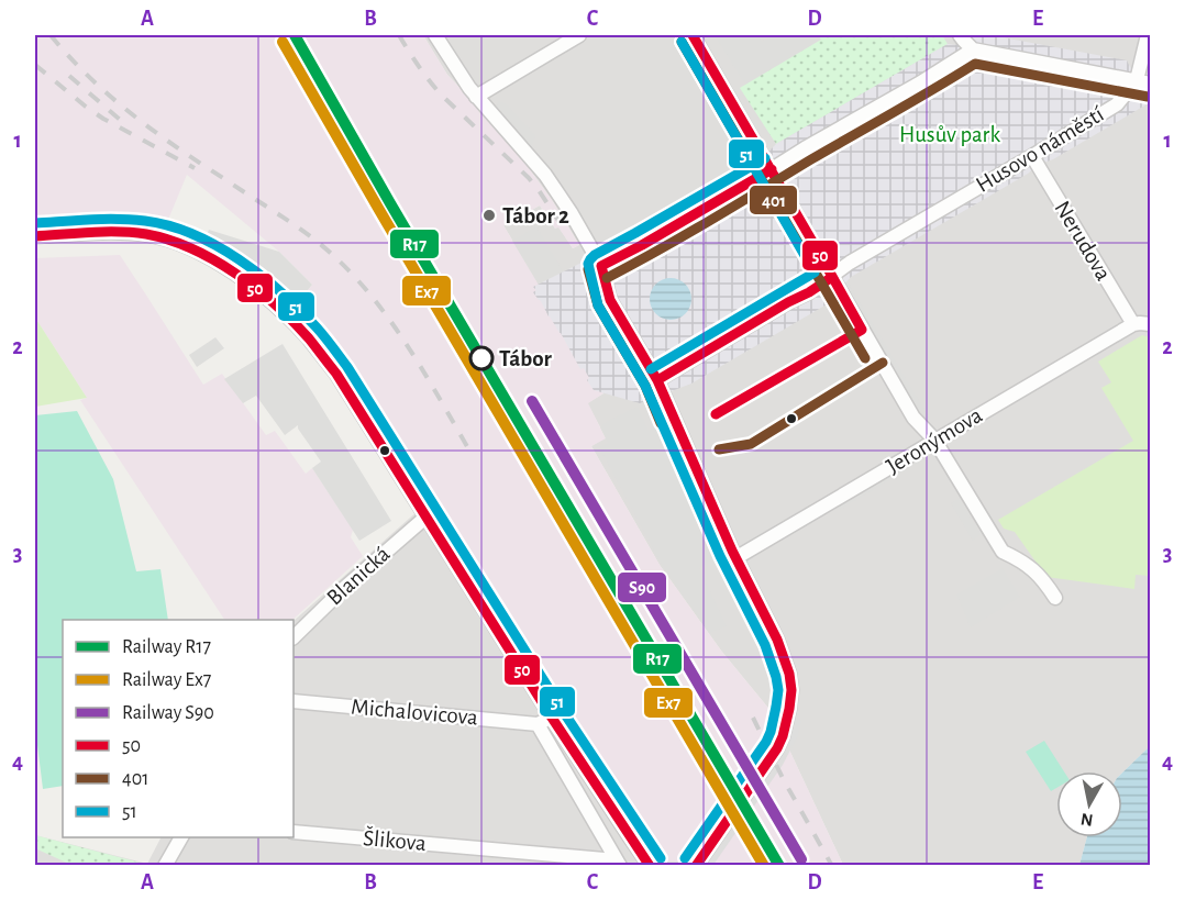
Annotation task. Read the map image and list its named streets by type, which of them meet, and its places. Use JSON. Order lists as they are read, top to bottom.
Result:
{
  "streets": {
    "street": [
      "Husovo náměstí",
      "Nerudova",
      "Jeronýmova",
      "Blanická",
      "Michalovicova",
      "Šlikova"
    ]
  },
  "crossings": [
    ["Husovo náměstí", "Nerudova"],
    ["Nerudova", "Jeronýmova"]
  ],
  "parks": ["Husův park"],
  "places": ["Tábor 2", "Tábor"],
  "lines": [
    "rail line R17",
    "transit line 50",
    "rail line Ex7",
    "transit line 401",
    "transit line 51",
    "rail line S90"
  ],
  "legend": [
    "Railway R17",
    "Railway Ex7",
    "Railway S90",
    "50",
    "401",
    "51"
  ],
  "north": "bottom",
  "grid": {
    "columns": [
      "A",
      "B",
      "C",
      "D",
      "E"
    ],
    "rows": [
      "1",
      "2",
      "3",
      "4"
    ]
  }
}
